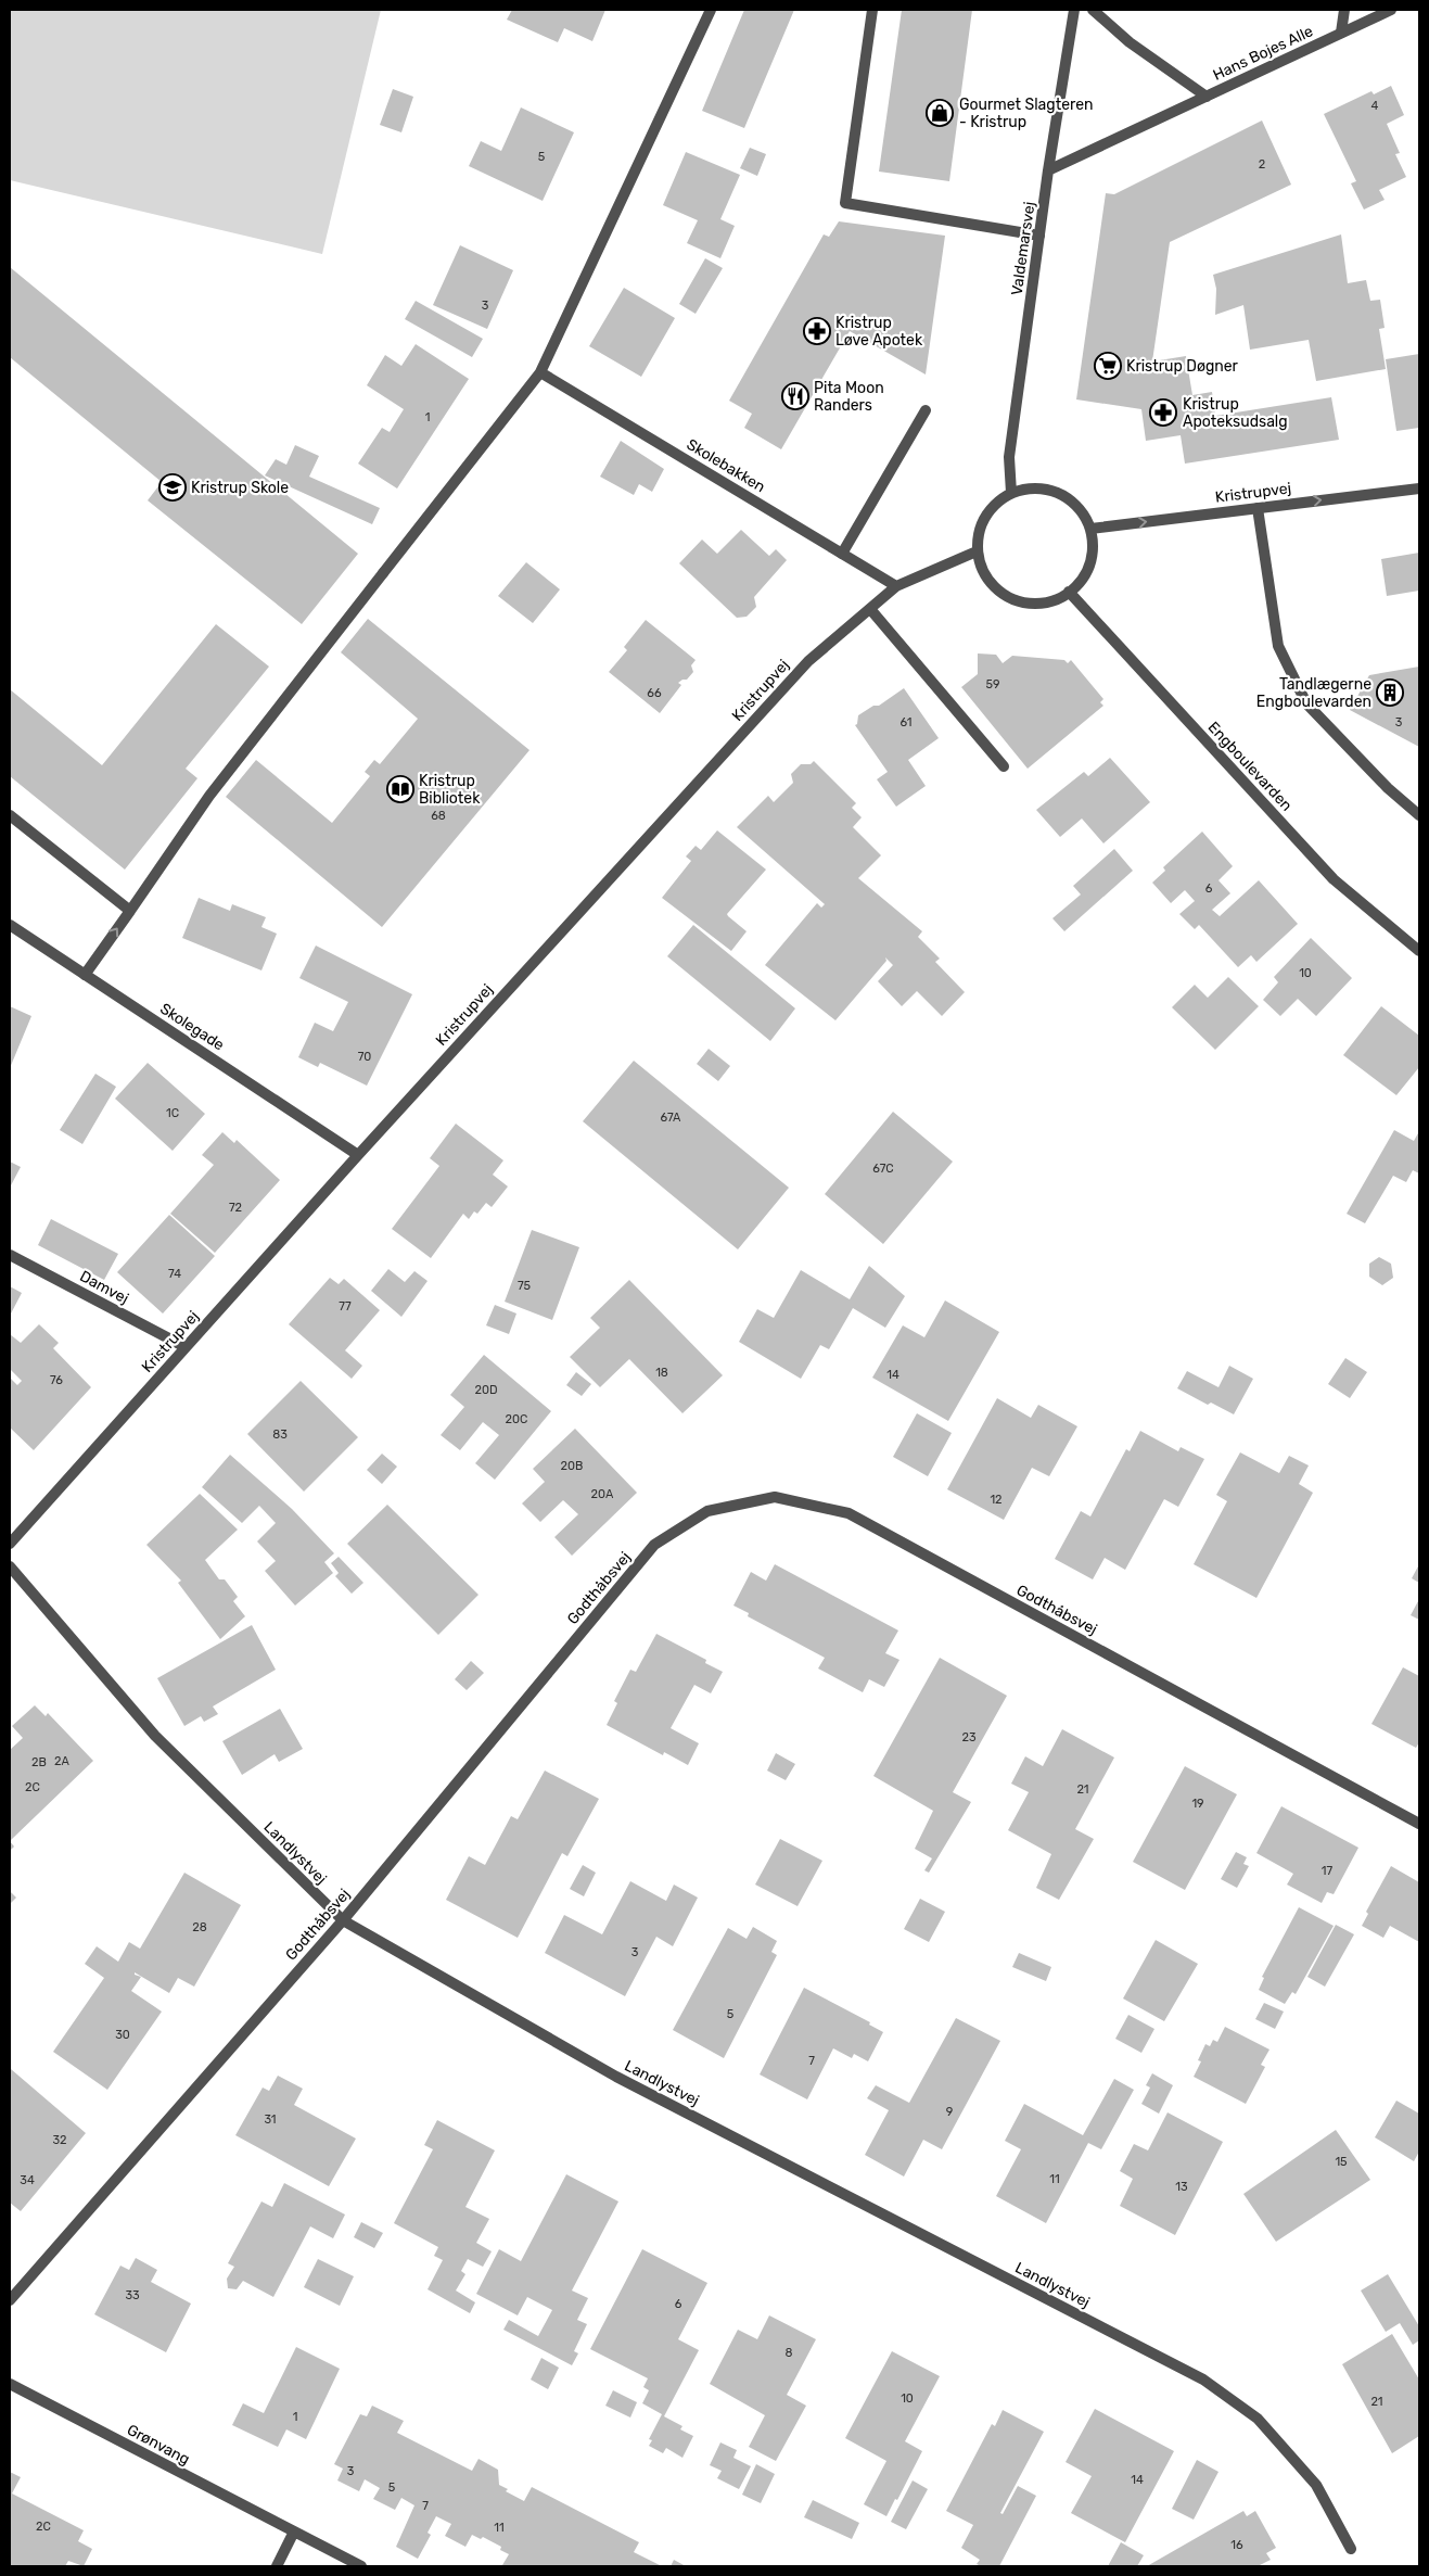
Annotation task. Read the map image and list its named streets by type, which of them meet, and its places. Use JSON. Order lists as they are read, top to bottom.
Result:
{
  "streets": {
    "street": [
      "Hans Bojes Alle",
      "Valdemarsvej",
      "Skolebakken",
      "Kristrupvej",
      "Engboulevarden",
      "Skolegade",
      "Damvej",
      "Godthåbsvej",
      "Landlystvej",
      "Grønvang"
    ]
  },
  "crossings": [
    ["Hans Bojes Alle", "Valdemarsvej"],
    ["Valdemarsvej", "Kristrupvej"],
    ["Valdemarsvej", "Engboulevarden"],
    ["Skolebakken", "Kristrupvej"],
    ["Kristrupvej", "Engboulevarden"],
    ["Kristrupvej", "Skolegade"],
    ["Kristrupvej", "Damvej"],
    ["Godthåbsvej", "Landlystvej"]
  ],
  "places": {
    "shop": ["Gourmet Slagteren - Kristrup"],
    "pharmacy": ["Kristrup Løve Apotek", "Kristrup Apoteksudsalg"],
    "supermarket": ["Kristrup Døgner"],
    "restaurant": ["Pita Moon Randers"],
    "school or university": ["Kristrup Skole"],
    "building": ["Tandlægerne Engboulevarden"],
    "library": ["Kristrup Bibliotek"]
  },
  "house_numbers": [
    "4",
    "5",
    "2",
    "3",
    "1",
    "59",
    "66",
    "61",
    "3",
    "68",
    "6",
    "10",
    "70",
    "1C",
    "67A",
    "67C",
    "72",
    "74",
    "75",
    "77",
    "18",
    "14",
    "76",
    "20D",
    "20C",
    "83",
    "20B",
    "20A",
    "12",
    "23",
    "2A",
    "2B",
    "2C",
    "21",
    "19",
    "17",
    "28",
    "3",
    "5",
    "30",
    "7",
    "9",
    "31",
    "32",
    "15",
    "11",
    "34",
    "13",
    "33",
    "6",
    "8",
    "10",
    "21",
    "1",
    "3",
    "14",
    "5",
    "7",
    "2C",
    "11",
    "16"
  ]
}
